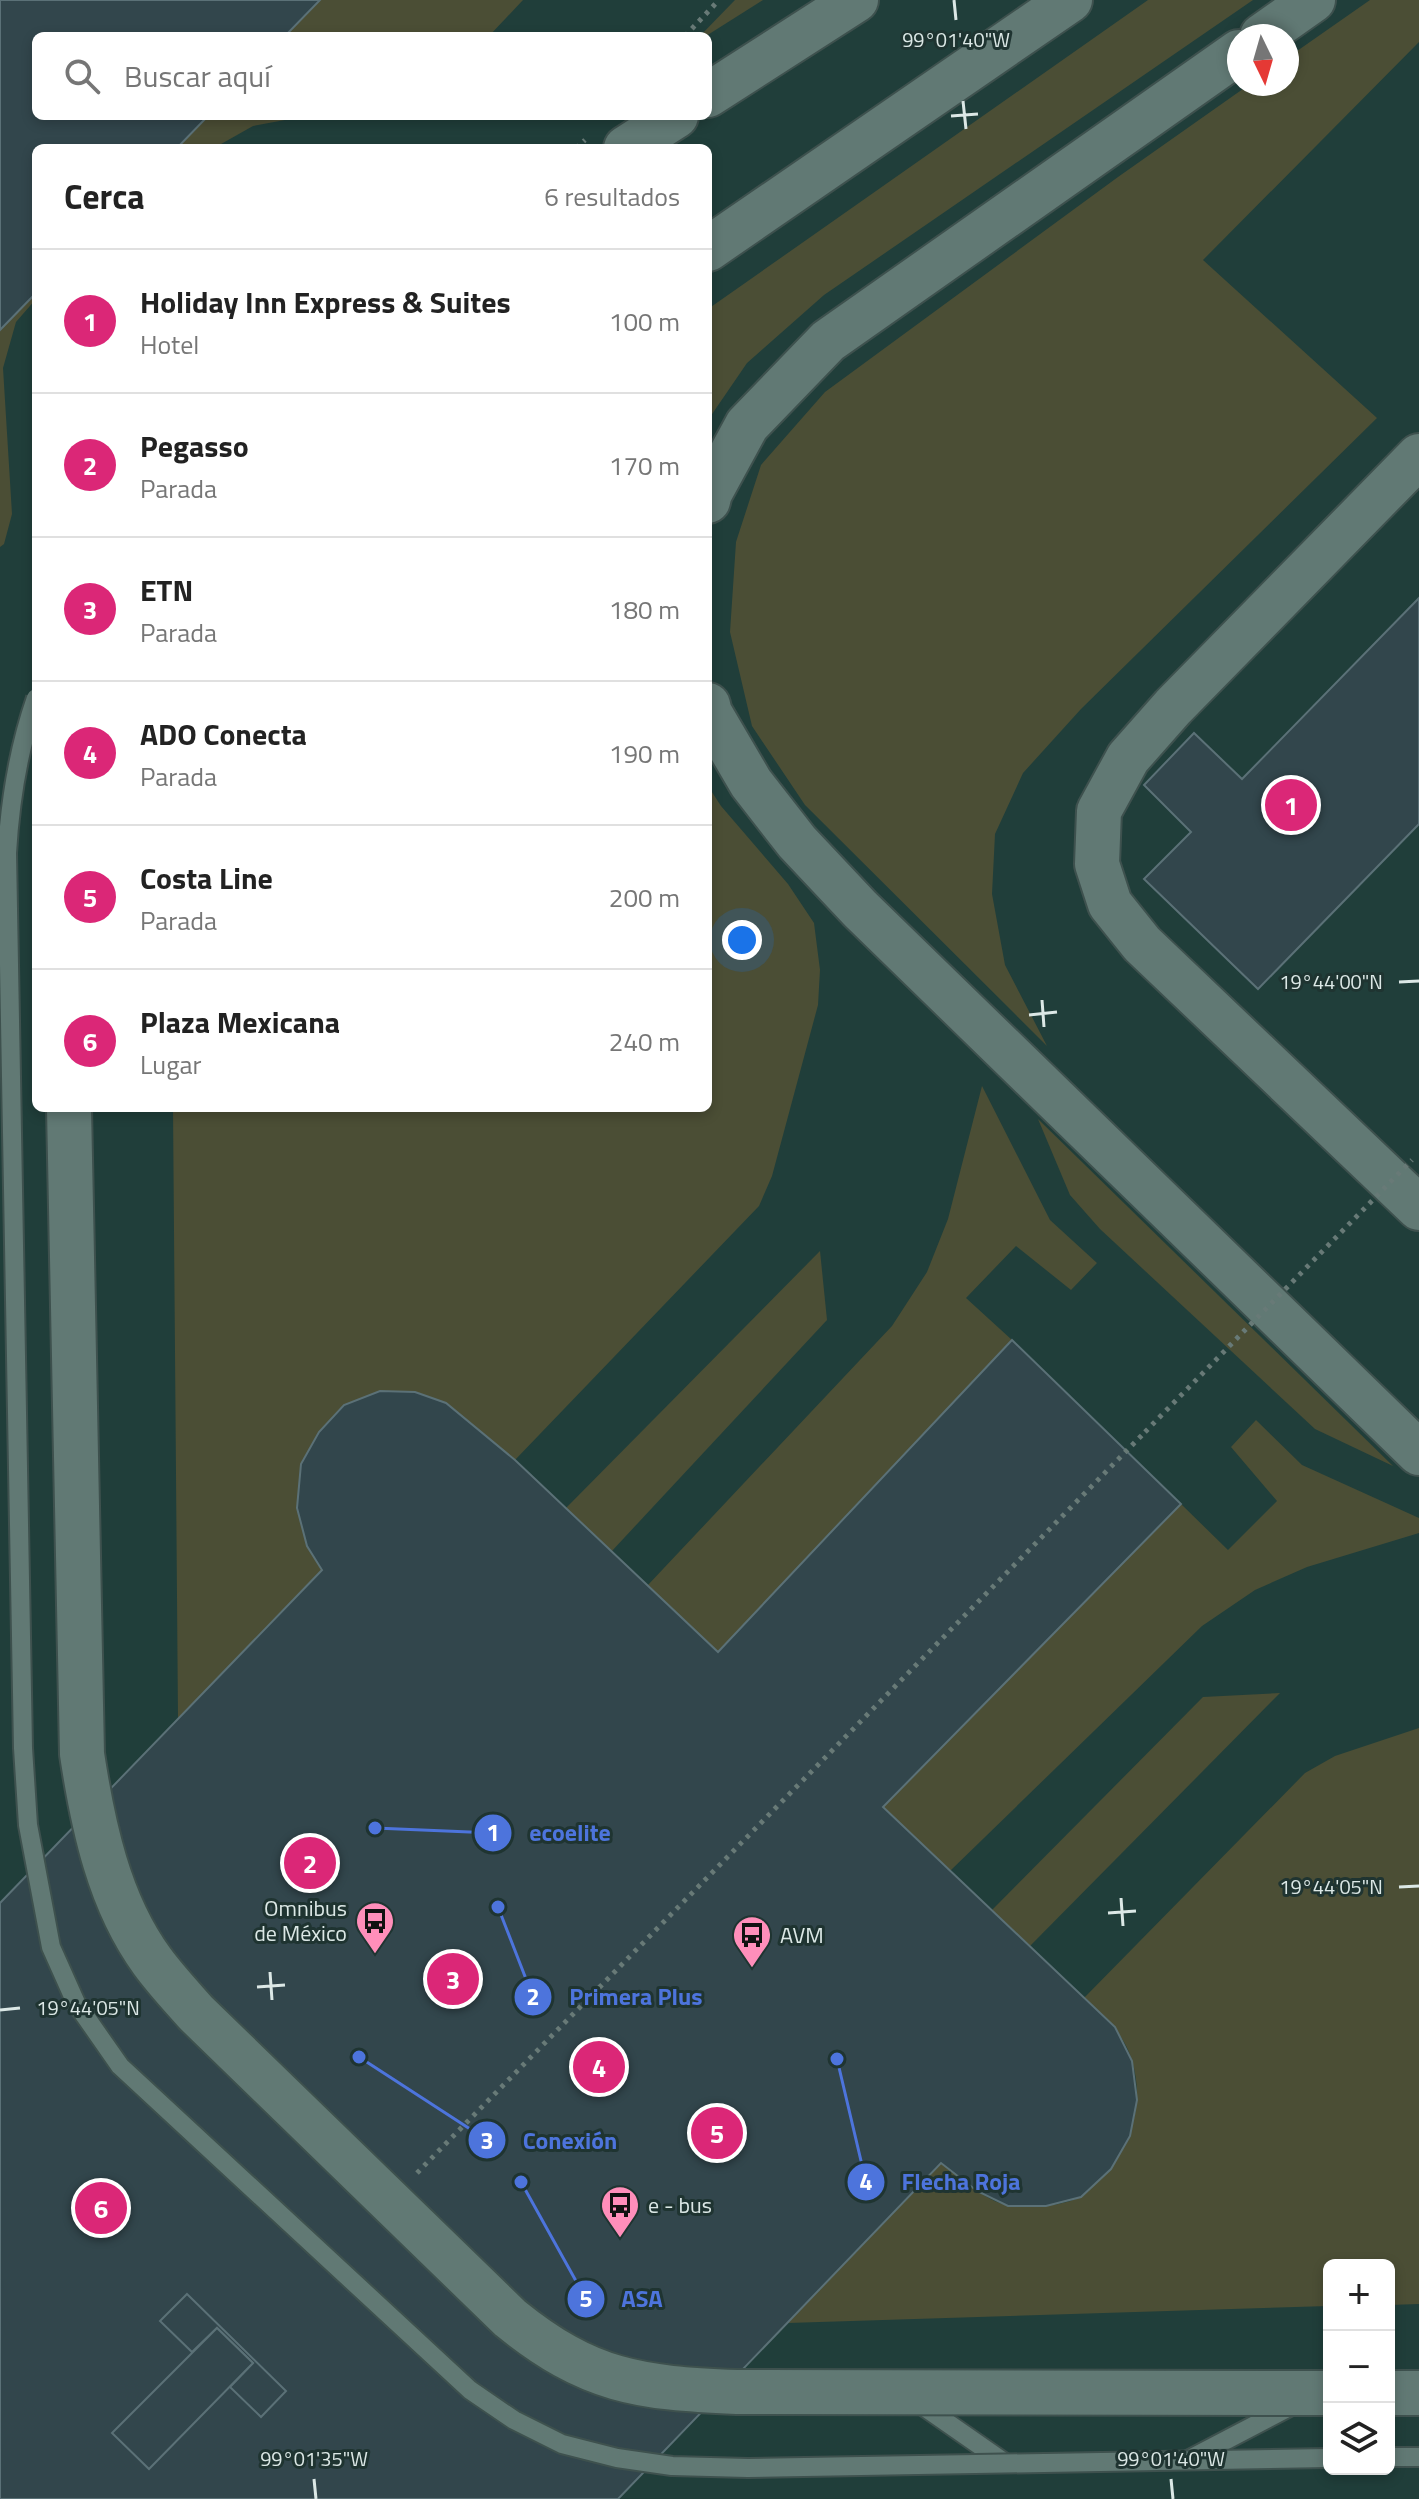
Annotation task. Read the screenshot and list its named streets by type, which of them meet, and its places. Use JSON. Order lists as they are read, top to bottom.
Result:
{
  "places": {
    "other": [
      "ecoelite",
      "Primera Plus",
      "Conexión",
      "Flecha Roja",
      "ASA"
    ],
    "bus stop": ["Omnibus de México", "AVM", "e - bus"]
  },
  "north": "bottom",
  "page": {
    "search": "Buscar aquí",
    "heading": ["Cerca", "6 resultados"],
    "list": [
      {
        "mark": "1",
        "name": "Holiday Inn Express & Suites",
        "note": "Hotel",
        "value": "100 m"
      },
      {
        "mark": "2",
        "name": "Pegasso",
        "note": "Parada",
        "value": "170 m"
      },
      {
        "mark": "3",
        "name": "ETN",
        "note": "Parada",
        "value": "180 m"
      },
      {
        "mark": "4",
        "name": "ADO Conecta",
        "note": "Parada",
        "value": "190 m"
      },
      {
        "mark": "5",
        "name": "Costa Line",
        "note": "Parada",
        "value": "200 m"
      },
      {
        "mark": "6",
        "name": "Plaza Mexicana",
        "note": "Lugar",
        "value": "240 m"
      }
    ],
    "pins": [
      "1",
      "2",
      "3",
      "4",
      "5",
      "6"
    ],
    "map_buttons": ["+", "−"]
  },
  "coordinates": [
    "99°01'40\"W",
    "19°44'00\"N",
    "19°44'05\"N",
    "99°01'35\"W"
  ]
}
